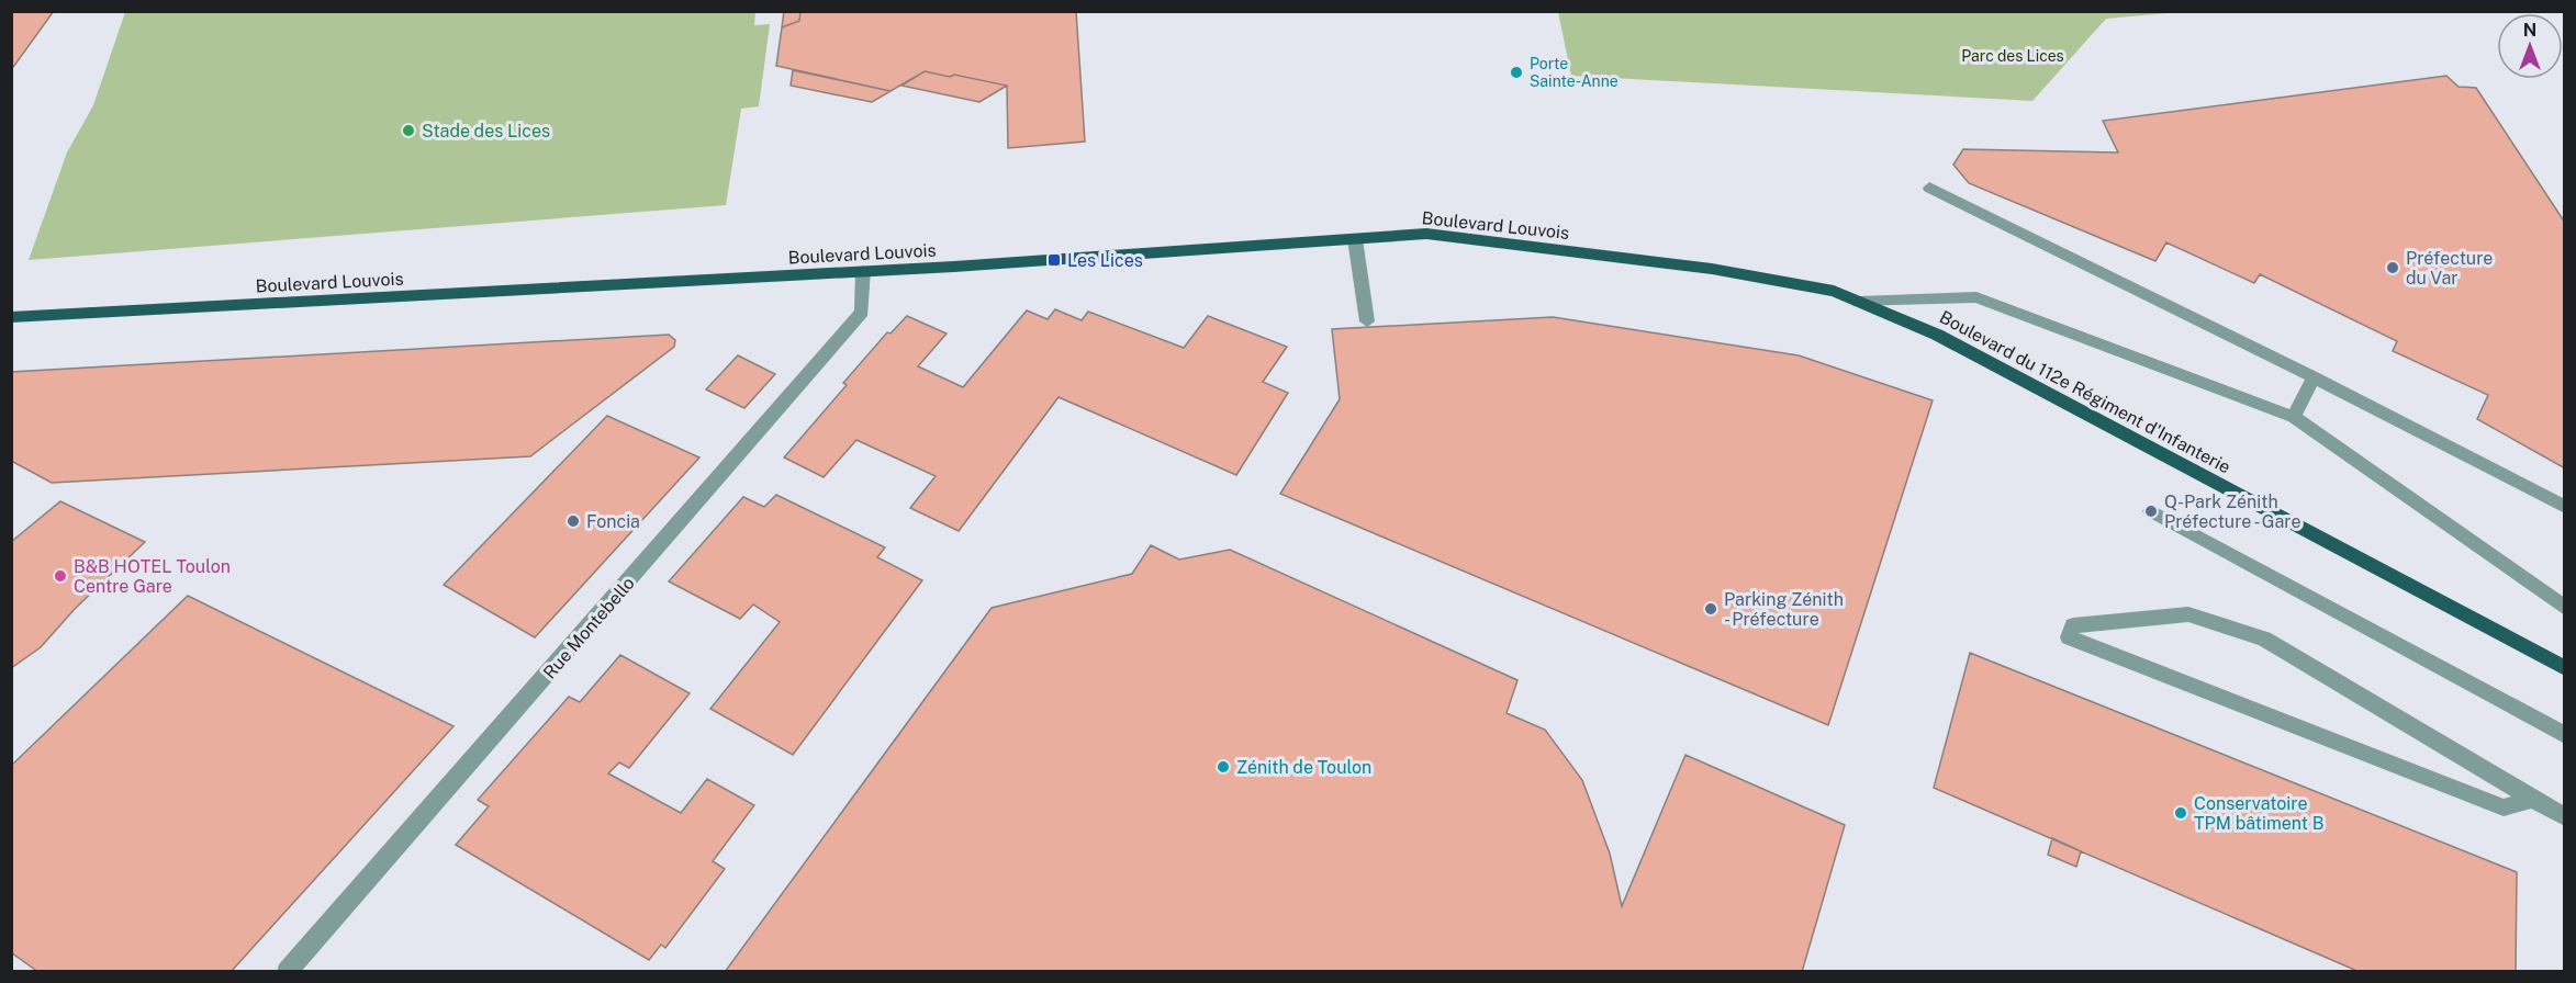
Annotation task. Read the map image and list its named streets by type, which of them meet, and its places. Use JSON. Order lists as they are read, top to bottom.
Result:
{
  "streets": {
    "main road": ["Boulevard Louvois", "Boulevard du 112e Régiment d'Infanterie"],
    "street": ["Rue Montebello"]
  },
  "crossings": [
    ["Boulevard Louvois", "Boulevard du 112e Régiment d'Infanterie"],
    ["Boulevard Louvois", "Rue Montebello"]
  ],
  "parks": ["Parc des Lices"],
  "places": {
    "other": [
      "Porte Sainte-Anne",
      "Stade des Lices",
      "Préfecture du Var",
      "Q-Park Zénith Préfecture - Gare",
      "Foncia",
      "B&B HOTEL Toulon Centre Gare",
      "Parking Zénith - Préfecture",
      "Zénith de Toulon",
      "Conservatoire TPM bâtiment B"
    ],
    "transit": ["Les Lices"]
  },
  "north": "top"
}
